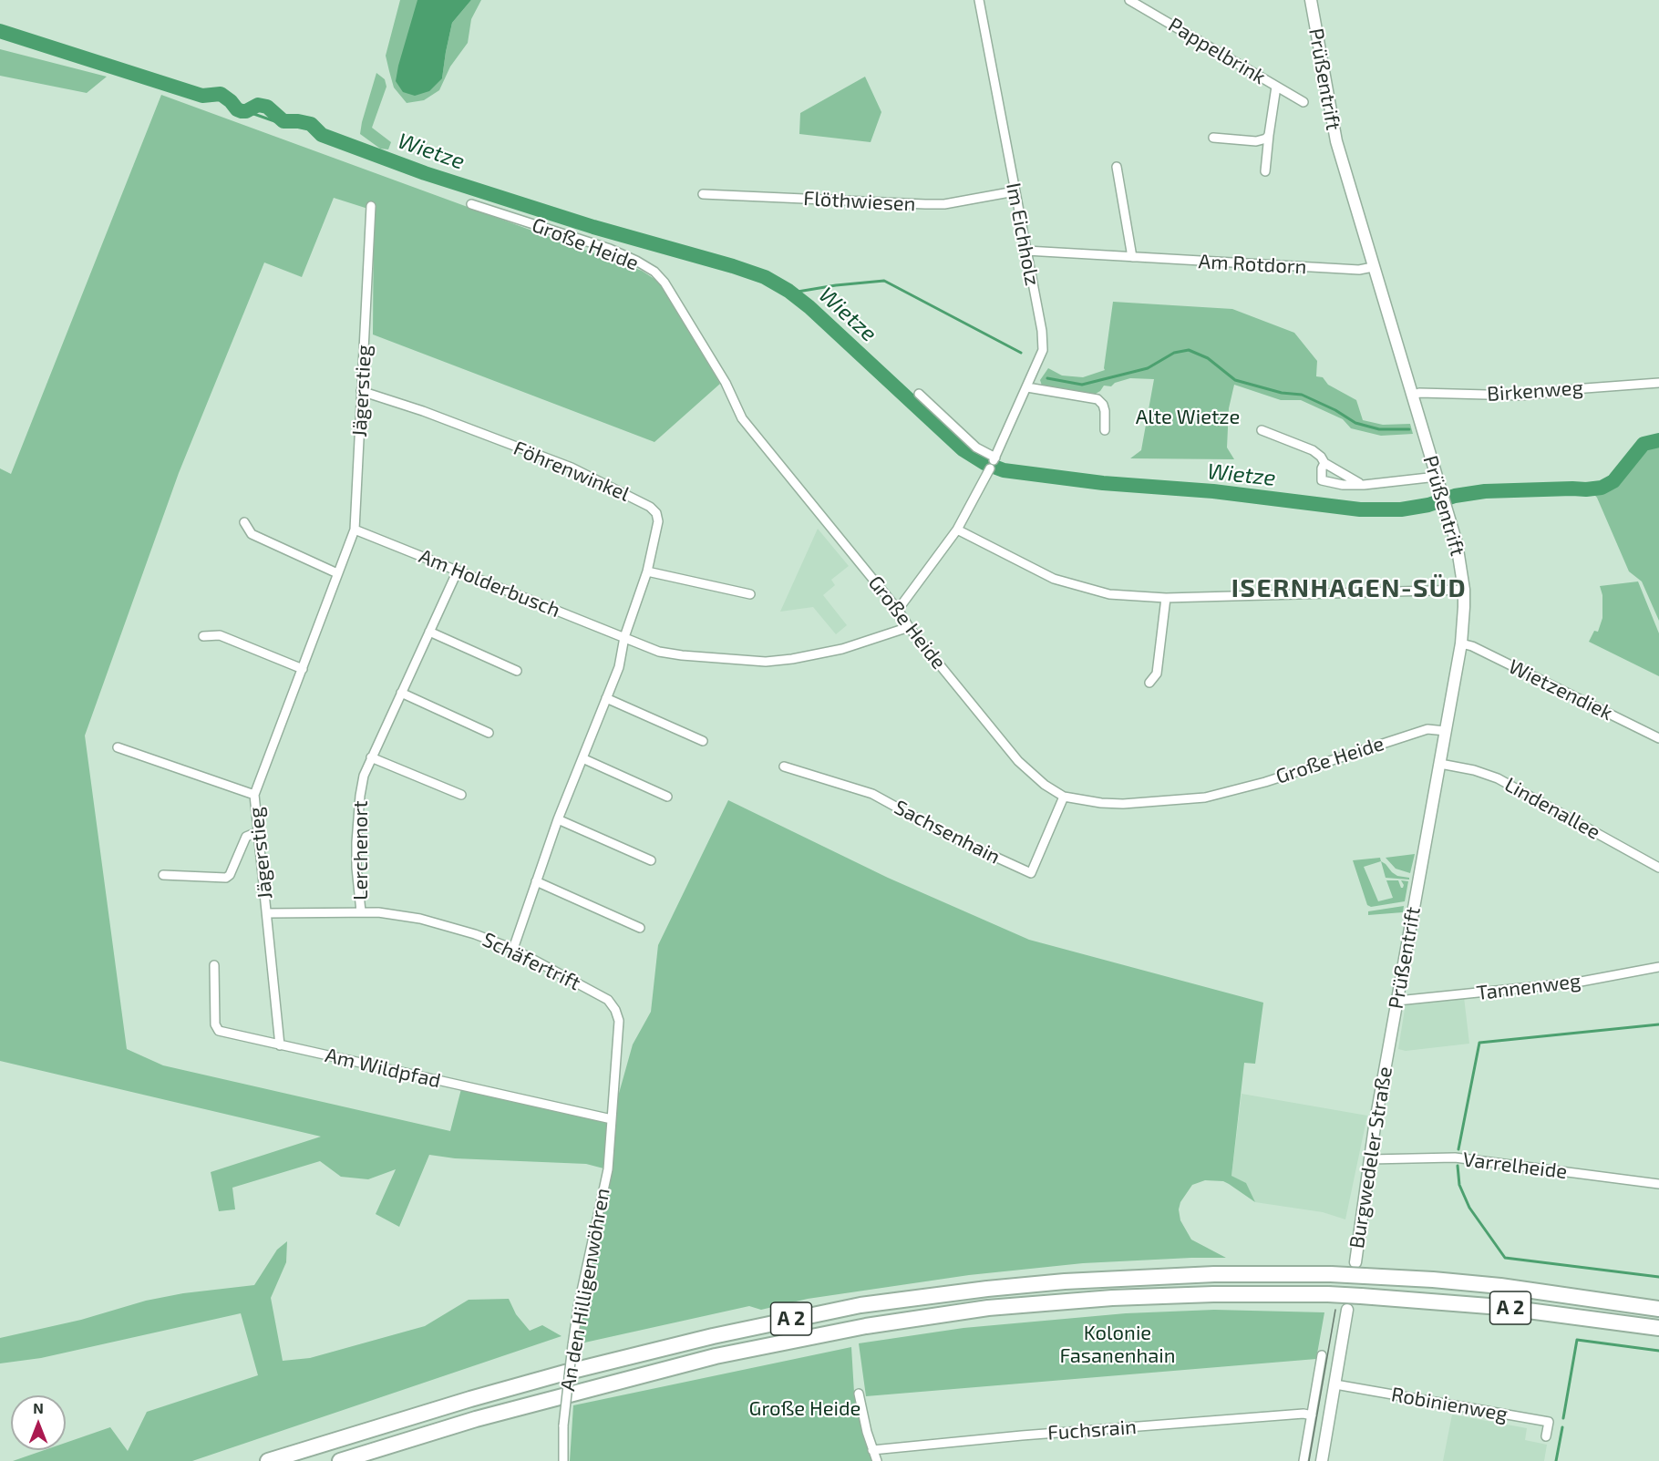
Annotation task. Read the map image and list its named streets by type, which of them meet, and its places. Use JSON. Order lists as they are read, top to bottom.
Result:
{
  "streets": {
    "highway": ["A 2"],
    "main road": ["Prüßentrift", "Burgwedeler Straße"],
    "street": [
      "Pappelbrink",
      "Flöthwiesen",
      "Im Eichholz",
      "Große Heide",
      "Am Rotdorn",
      "Jägerstieg",
      "Birkenweg",
      "Föhrenwinkel",
      "Am Holderbusch",
      "Wietzendiek",
      "Lindenallee",
      "Sachsenhain",
      "Lerchenort",
      "Schäfertrift",
      "Tannenweg",
      "Am Wildpfad",
      "Varrelheide",
      "An den Hilligenwöhren",
      "Robinienweg",
      "Fuchsrain"
    ]
  },
  "crossings": [
    ["Prüßentrift", "Große Heide"],
    ["Prüßentrift", "Am Rotdorn"],
    ["Prüßentrift", "Birkenweg"],
    ["Prüßentrift", "Wietzendiek"],
    ["Prüßentrift", "Lindenallee"],
    ["Prüßentrift", "Tannenweg"],
    ["Prüßentrift", "Burgwedeler Straße"],
    ["Flöthwiesen", "Im Eichholz"],
    ["Im Eichholz", "Große Heide"],
    ["Im Eichholz", "Am Rotdorn"],
    ["Große Heide", "Am Holderbusch"],
    ["Große Heide", "Sachsenhain"],
    ["Jägerstieg", "Föhrenwinkel"],
    ["Jägerstieg", "Am Holderbusch"],
    ["Jägerstieg", "Schäfertrift"],
    ["Jägerstieg", "Am Wildpfad"],
    ["Föhrenwinkel", "Am Holderbusch"],
    ["Föhrenwinkel", "Schäfertrift"],
    ["Am Holderbusch", "Lerchenort"],
    ["Lerchenort", "Schäfertrift"],
    ["Schäfertrift", "Am Wildpfad"],
    ["Schäfertrift", "An den Hilligenwöhren"],
    ["Am Wildpfad", "An den Hilligenwöhren"],
    ["Burgwedeler Straße", "Varrelheide"]
  ],
  "districts": ["ISERNHAGEN-SÜD"],
  "water": ["Wietze"],
  "parks": ["Alte Wietze", "Kolonie Fasanenhain", "Große Heide"],
  "north": "top"
}
